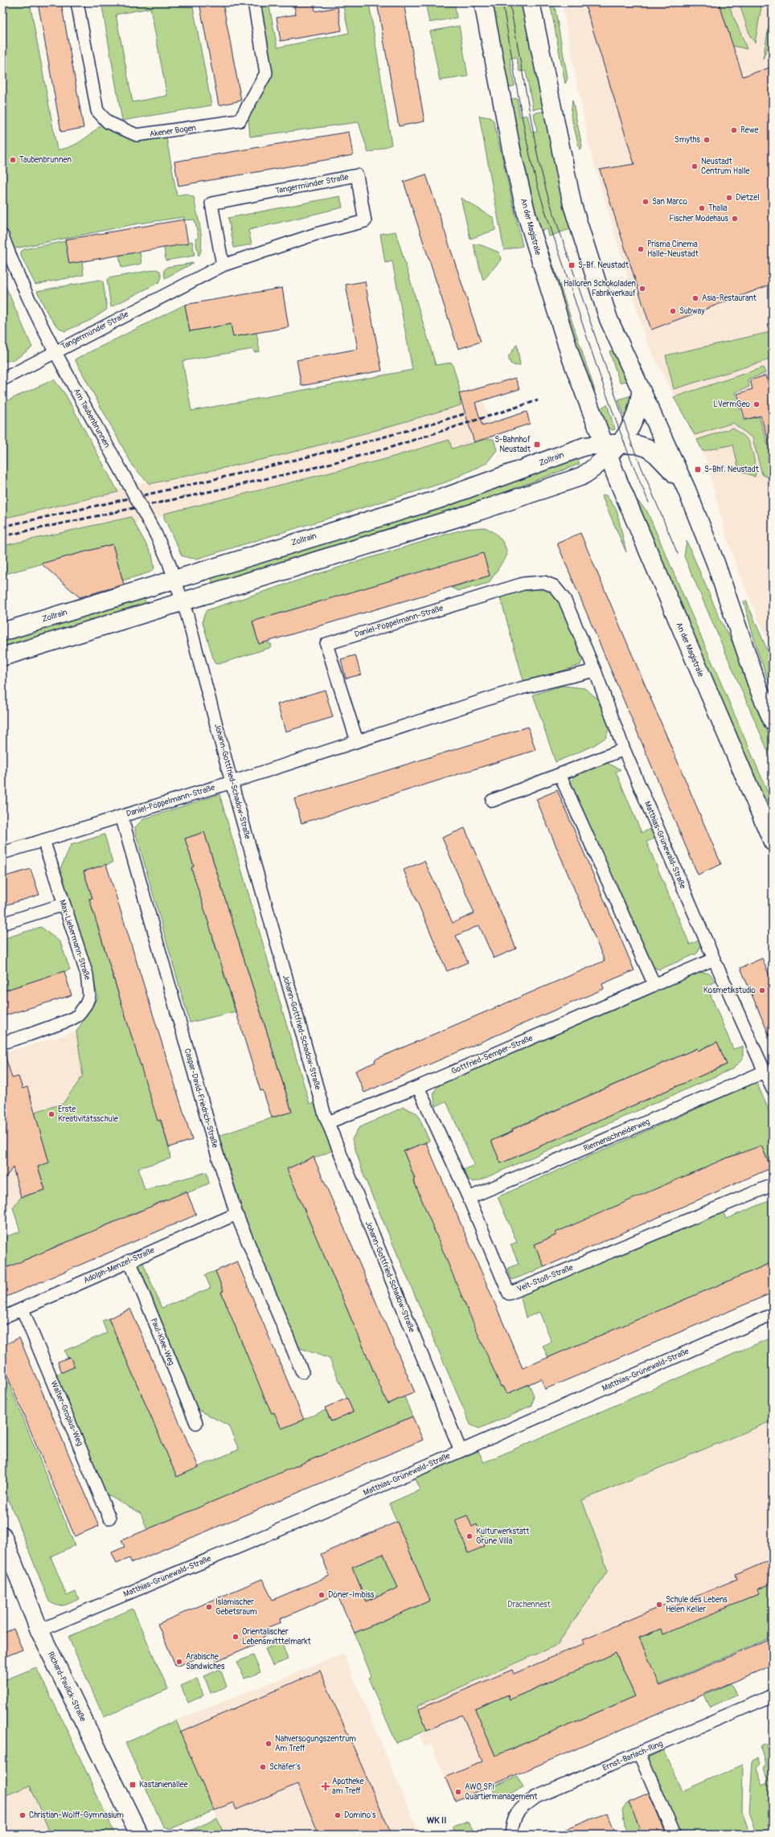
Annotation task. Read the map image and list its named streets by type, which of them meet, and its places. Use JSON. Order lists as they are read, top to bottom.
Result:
{
  "streets": {
    "main road": ["An der Magistrale", "Zollrain", "Richard-Paulick-Straße"],
    "street": [
      "Akener Bogen",
      "Tangermünder Straße",
      "Am Taubenbrunnen",
      "Daniel-Pöppelmann-Straße",
      "Johann-Gottfried-Schadow-Straße",
      "Matthias-Grünewald-Straße",
      "Max-Liebermann-Straße",
      "Gottfried-Semper-Straße",
      "Caspar-David-Friedrich-Straße",
      "Riemenschneiderweg",
      "Adolph-Menzel-Straße",
      "Veit-Stoß-Straße",
      "Paul-Klee-Weg",
      "Walter-Gropius-Weg",
      "Ernst-Barlach-Ring"
    ]
  },
  "crossings": [
    ["Tangermünder Straße", "Am Taubenbrunnen"],
    ["An der Magistrale", "Zollrain"],
    ["Am Taubenbrunnen", "Zollrain"],
    ["Am Taubenbrunnen", "Johann-Gottfried-Schadow-Straße"],
    ["Daniel-Pöppelmann-Straße", "Johann-Gottfried-Schadow-Straße"],
    ["Daniel-Pöppelmann-Straße", "Matthias-Grünewald-Straße"],
    ["Daniel-Pöppelmann-Straße", "Max-Liebermann-Straße"],
    ["Daniel-Pöppelmann-Straße", "Caspar-David-Friedrich-Straße"],
    ["Johann-Gottfried-Schadow-Straße", "Matthias-Grünewald-Straße"],
    ["Johann-Gottfried-Schadow-Straße", "Gottfried-Semper-Straße"],
    ["Matthias-Grünewald-Straße", "Gottfried-Semper-Straße"],
    ["Matthias-Grünewald-Straße", "Riemenschneiderweg"],
    ["Matthias-Grünewald-Straße", "Richard-Paulick-Straße"],
    ["Gottfried-Semper-Straße", "Veit-Stoß-Straße"],
    ["Caspar-David-Friedrich-Straße", "Adolph-Menzel-Straße"],
    ["Riemenschneiderweg", "Veit-Stoß-Straße"],
    ["Adolph-Menzel-Straße", "Paul-Klee-Weg"],
    ["Adolph-Menzel-Straße", "Walter-Gropius-Weg"]
  ],
  "districts": ["WK II"],
  "parks": ["Drachennest"],
  "places": {
    "other": [
      "Rewe",
      "Smyths",
      "Taubenbrunnen",
      "Neustadt Centrum Halle",
      "Dietzel",
      "San Marco",
      "Thalia",
      "Fischer Modehaus",
      "Prisma Cinema Halle-Neustadt",
      "Halloren Schokoladen Fabrikverkauf",
      "Asia-Restaurant",
      "Subway",
      "LVermGeo",
      "Kosmetikstudio",
      "Erste Kreativitätsschule",
      "Kulturwerkstatt Grüne Villa",
      "Döner-Imbiss",
      "Schule des Lebens Helen Keller",
      "Islamischer Gebetsraum",
      "Orientalischer Lebensmitttelmarkt",
      "Arabische Sandwiches",
      "Nahversogungszentrum Am Treff",
      "Schäfer's",
      "AWO SPI Quartiermanagement",
      "Christian-Wolff-Gymnasium",
      "Domino's"
    ],
    "transit": [
      "S-Bf. Neustadt",
      "S-Bahnhof Neustadt",
      "S-Bhf. Neustadt",
      "Kastanienallee"
    ],
    "health": ["Apotheke am Treff"]
  }
}
